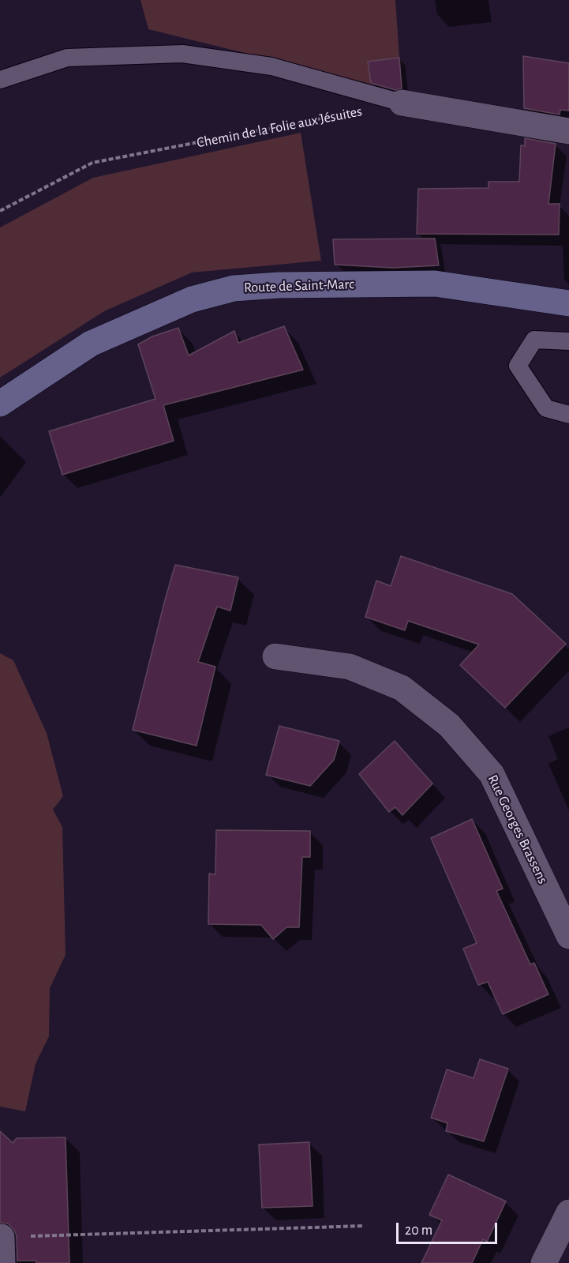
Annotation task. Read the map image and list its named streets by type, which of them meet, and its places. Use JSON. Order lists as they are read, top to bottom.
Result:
{
  "streets": {
    "street": ["Route de Saint-Marc", "Rue Georges Brassens"],
    "path": ["Chemin de la Folie aux Jésuites"]
  },
  "scale_bar": "20 m"
}
